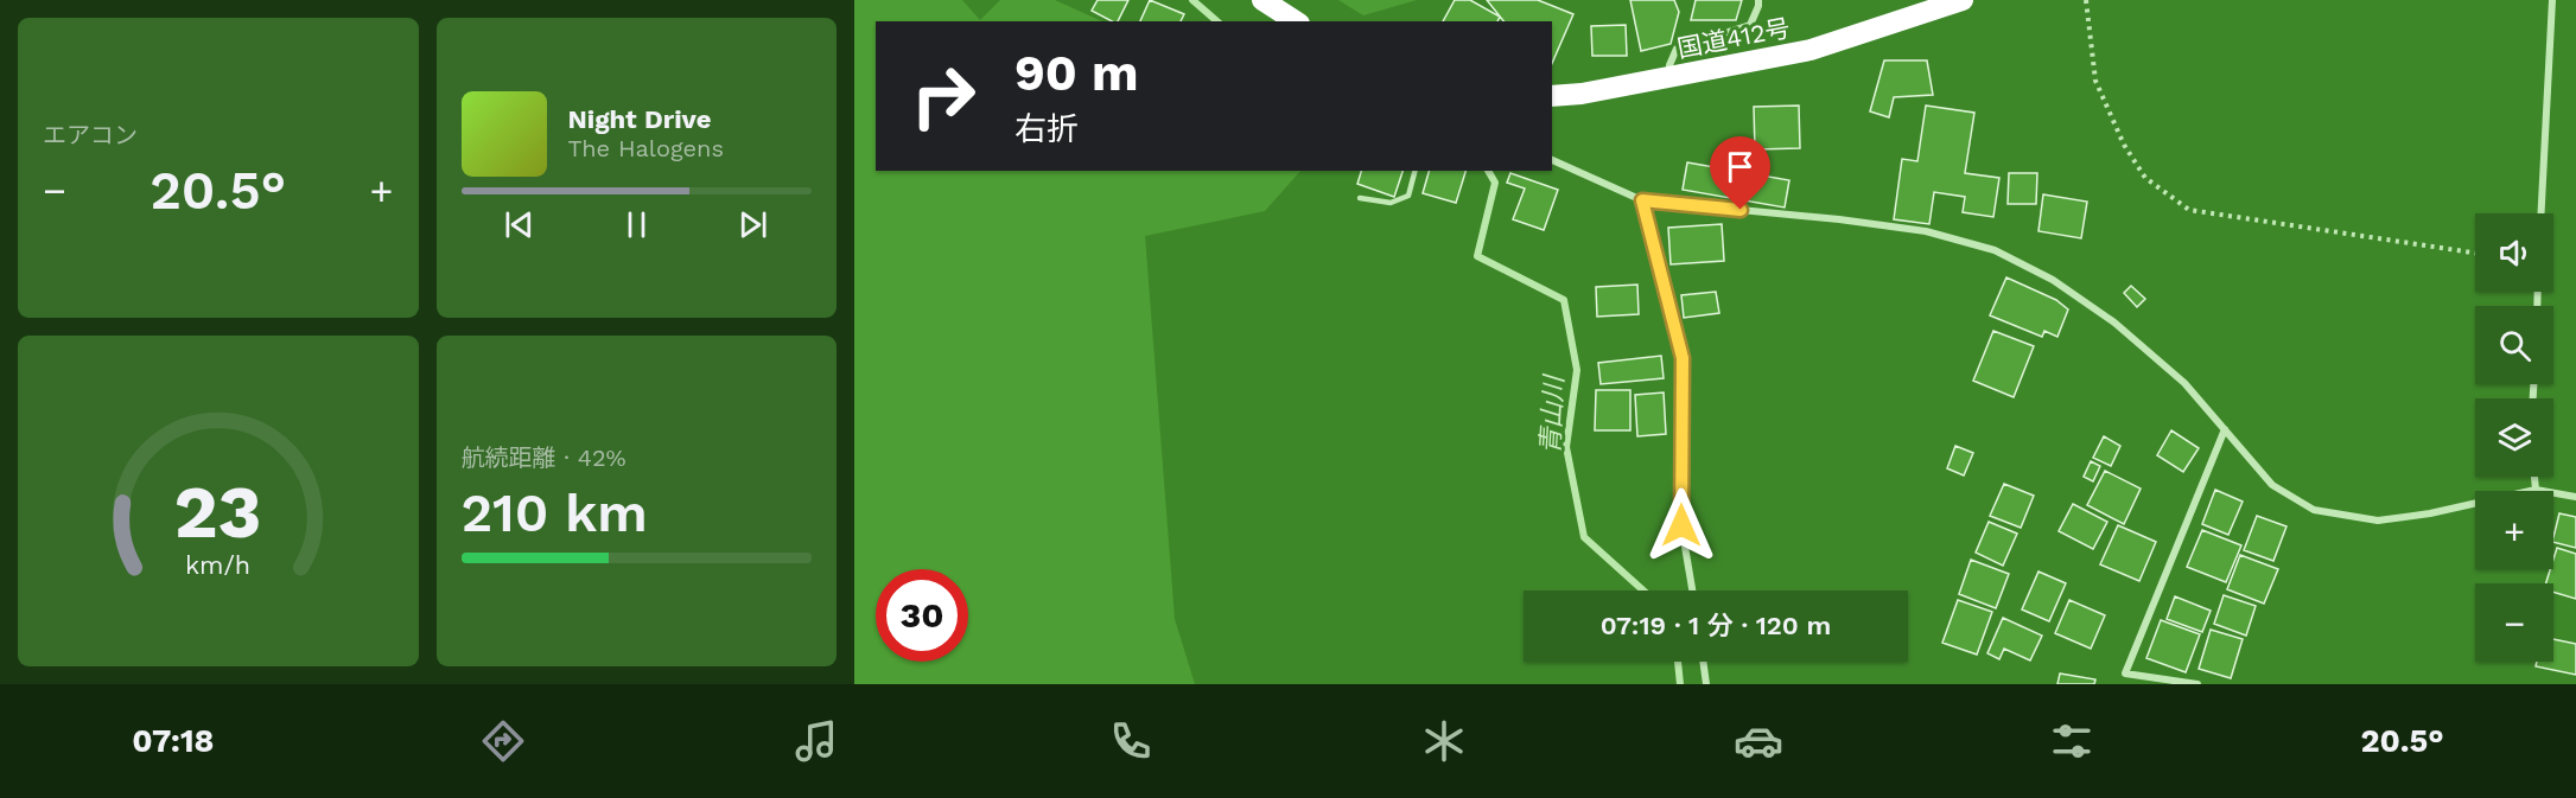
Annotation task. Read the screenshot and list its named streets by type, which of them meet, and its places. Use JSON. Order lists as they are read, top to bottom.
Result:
{
  "streets": {
    "highway": ["国道412号"]
  },
  "water": ["青山川"],
  "page": {
    "tile": [
      "エアコン",
      ["航続距離 · 42%", "210 km"]
    ],
    "turn": ["90 m", "右折"],
    "song": ["Night Drive", "The Halogens"],
    "heat": ["−", "20.5°", "+"],
    "map_buttons": ["+", "−"],
    "limit": "30",
    "trip": "07:19 · 1 分 · 120 m",
    "tabs": ["07:18", "20.5°"],
    "gauge": ["23", "km/h"]
  }
}
